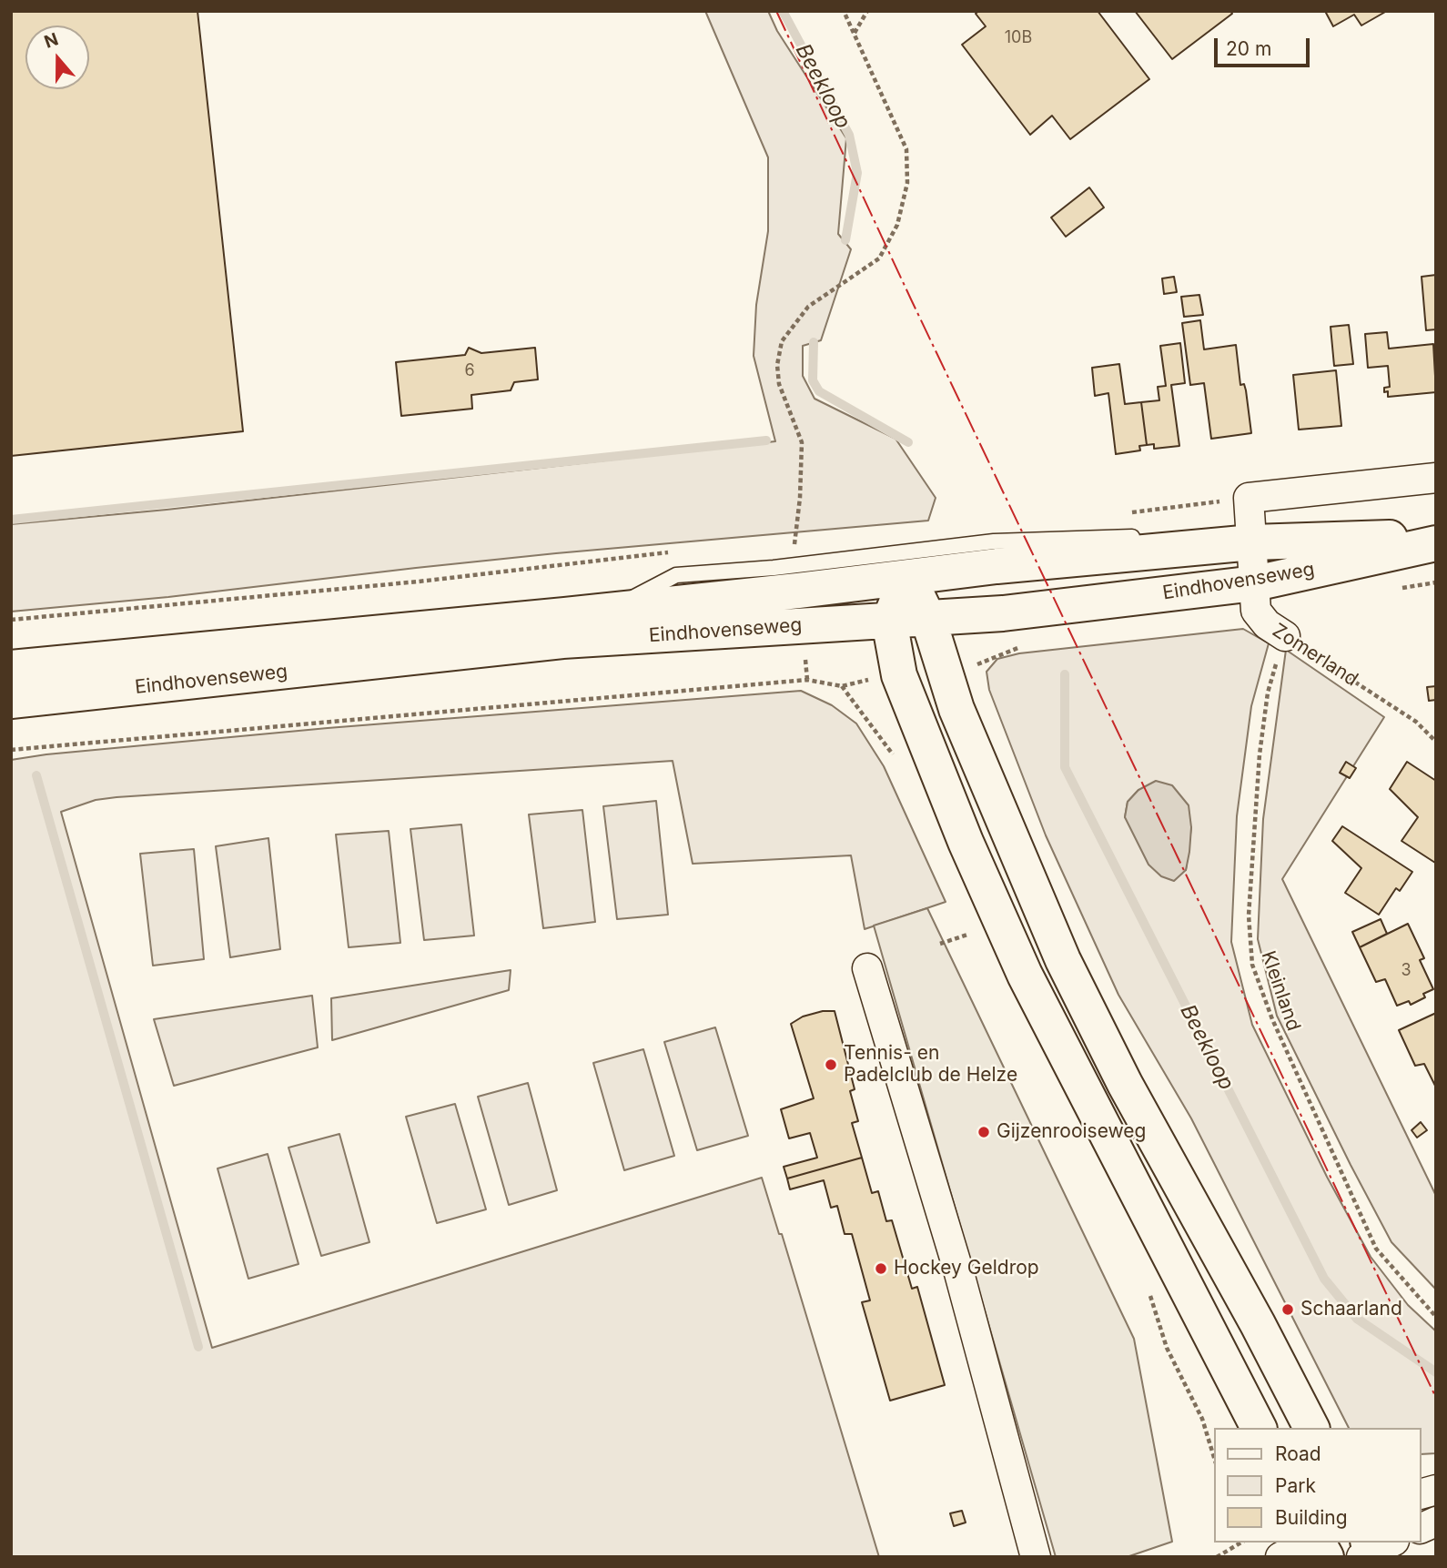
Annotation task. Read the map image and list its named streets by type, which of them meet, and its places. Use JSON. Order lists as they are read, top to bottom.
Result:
{
  "streets": {
    "main road": ["Eindhovenseweg"],
    "street": ["Zomerland"],
    "path": ["Kleinland"]
  },
  "crossings": [
    ["Eindhovenseweg", "Zomerland"],
    ["Zomerland", "Kleinland"]
  ],
  "water": ["Beekloop"],
  "places": [
    "Tennis- en Padelclub de Helze",
    "Gijzenrooiseweg",
    "Hockey Geldrop",
    "Schaarland"
  ],
  "house_numbers": ["10B", "6", "3"],
  "legend": ["Road", "Park", "Building"],
  "scale_bar": "20 m",
  "north": "top"
}
